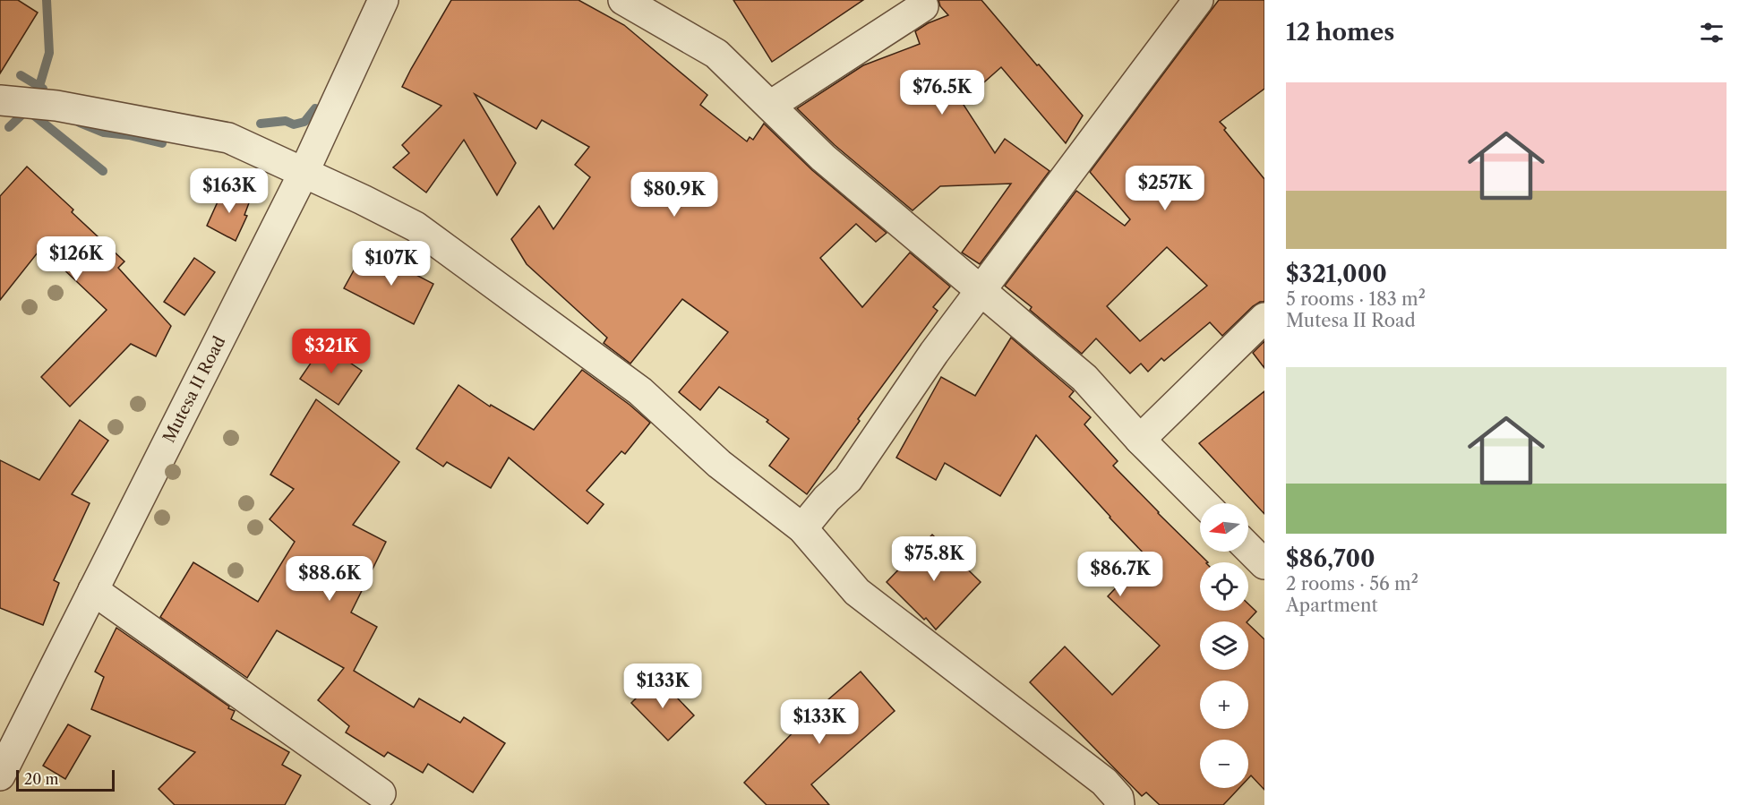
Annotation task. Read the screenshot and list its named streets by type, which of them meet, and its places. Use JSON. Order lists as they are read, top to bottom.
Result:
{
  "streets": {
    "street": ["Mutesa II Road"]
  },
  "scale_bar": "20 m",
  "north": "left",
  "page": {
    "heading": "12 homes",
    "list": [
      {
        "name": "$321,000",
        "note": "5 rooms · 183 m² · Mutesa II Road"
      },
      {
        "name": "$86,700",
        "note": "2 rooms · 56 m² · Apartment"
      }
    ],
    "price": [
      "$76.5K",
      "$257K",
      "$163K",
      "$80.9K",
      "$126K",
      "$107K",
      "$321K",
      "$75.8K",
      "$86.7K",
      "$88.6K",
      "$133K",
      "$133K"
    ],
    "map_buttons": ["+", "−"],
    "scale": "20 m"
  }
}
